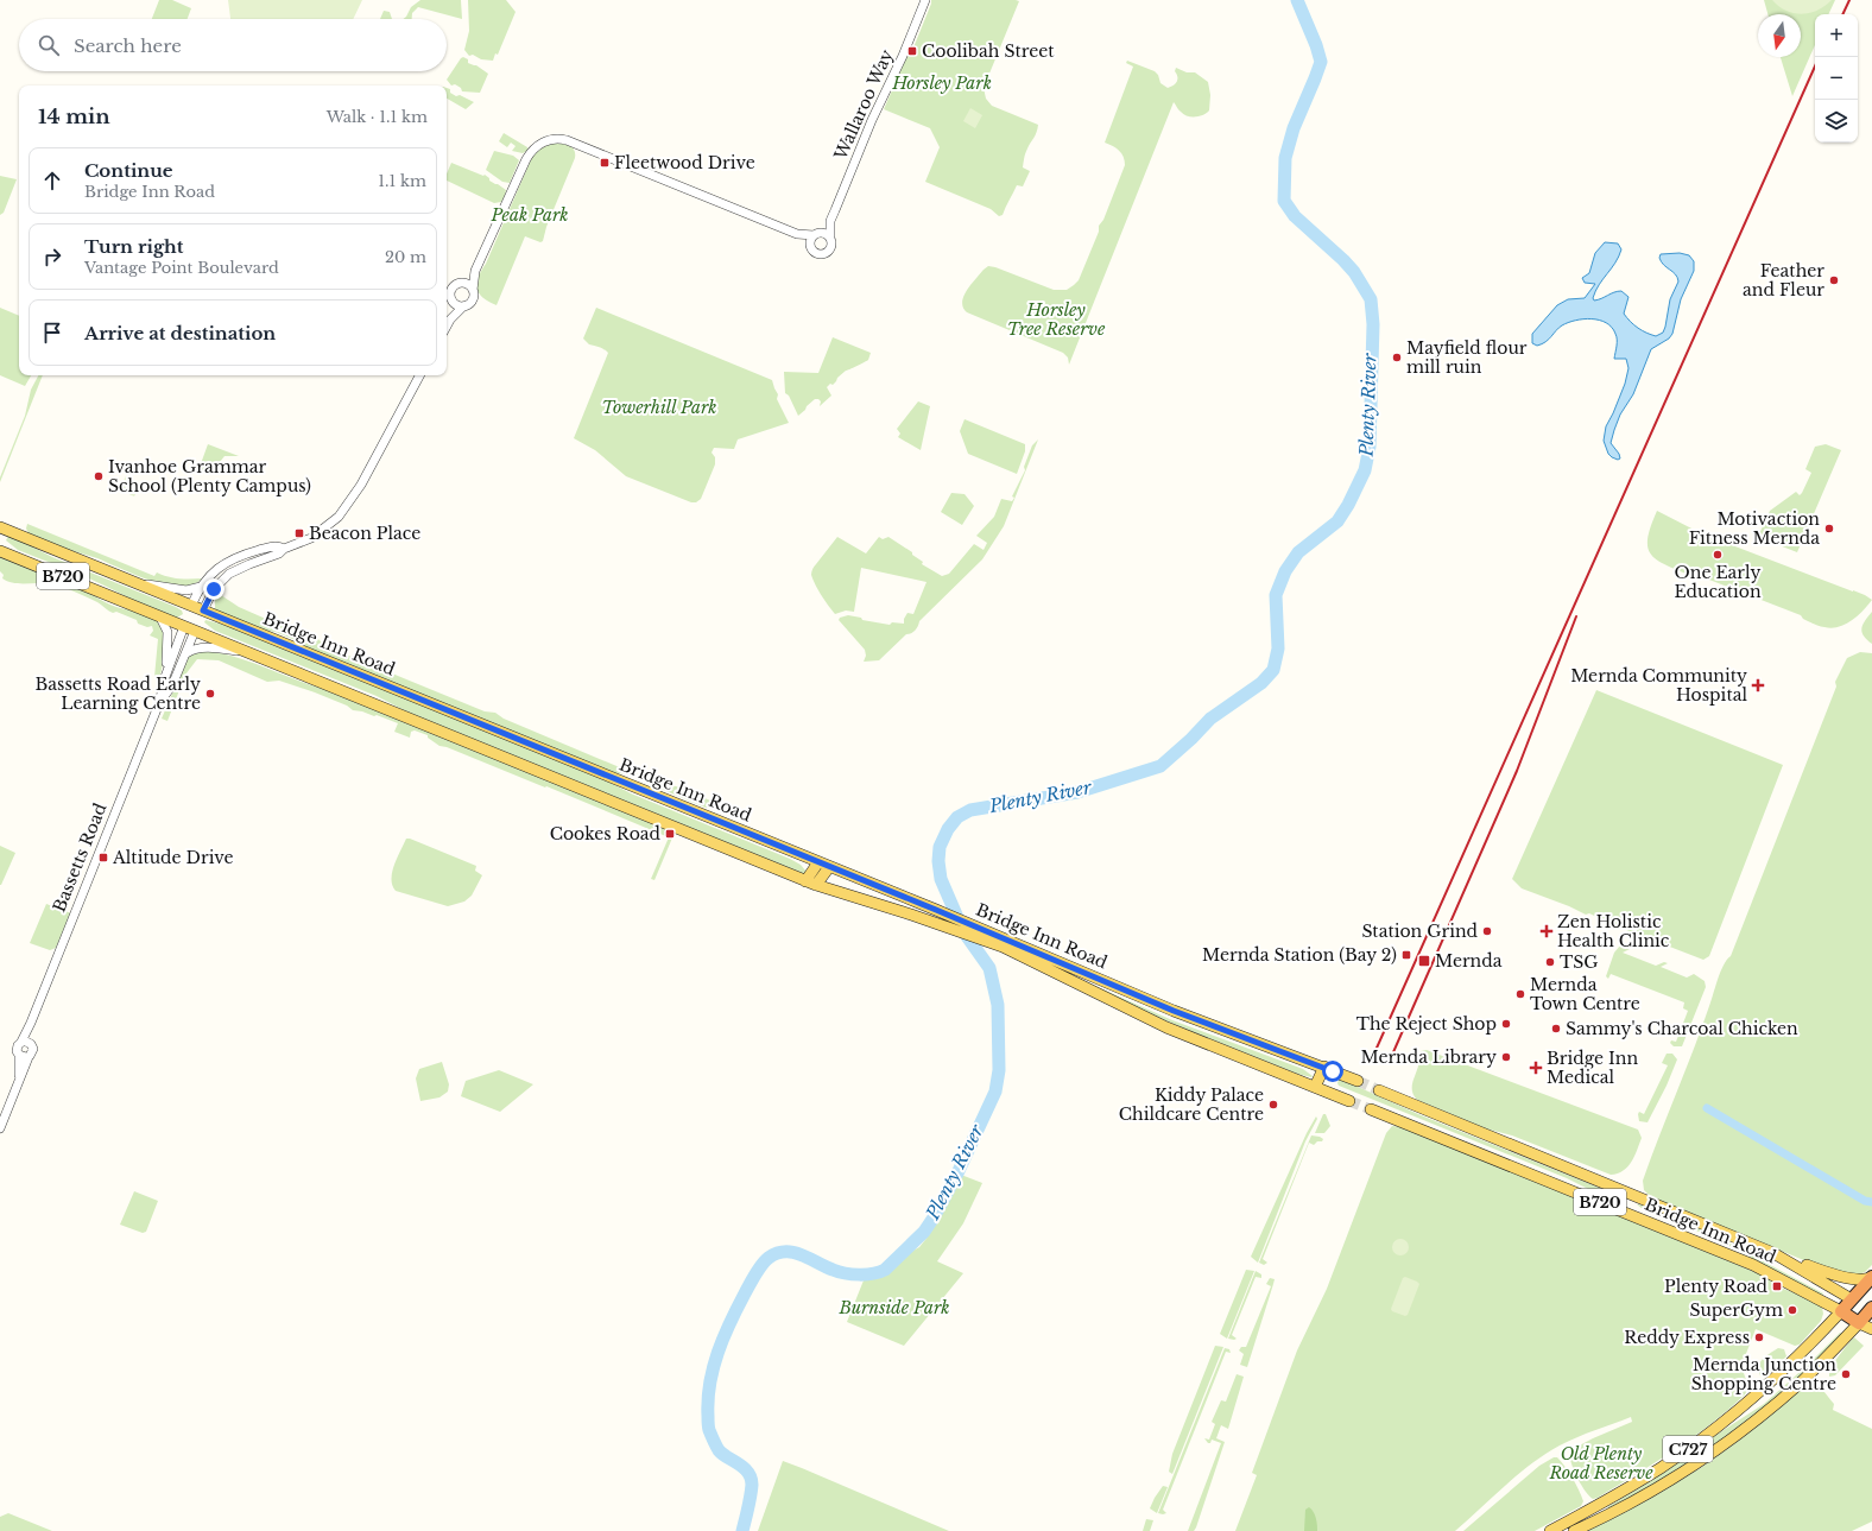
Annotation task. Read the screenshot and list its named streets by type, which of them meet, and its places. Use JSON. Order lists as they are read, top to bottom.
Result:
{
  "streets": {
    "highway": ["B720", "Bridge Inn Road"],
    "main road": ["Bassetts Road", "C727"],
    "street": ["Wallaroo Way"]
  },
  "crossings": [
    ["Bridge Inn Road", "Bassetts Road"],
    ["Bridge Inn Road", "C727"]
  ],
  "water": ["Plenty River"],
  "parks": [
    "Horsley Park",
    "Peak Park",
    "Horsley Tree Reserve",
    "Towerhill Park",
    "Burnside Park",
    "Old Plenty Road Reserve"
  ],
  "places": {
    "transit": [
      "Coolibah Street",
      "Fleetwood Drive",
      "Beacon Place",
      "Cookes Road",
      "Altitude Drive",
      "Mernda Station (Bay 2)",
      "Mernda",
      "Plenty Road"
    ],
    "other": [
      "Feather and Fleur",
      "Mayfield flour mill ruin",
      "Ivanhoe Grammar School (Plenty Campus)",
      "Motivaction Fitness Mernda",
      "One Early Education",
      "Bassetts Road Early Learning Centre",
      "Station Grind",
      "TSG",
      "Mernda Town Centre",
      "The Reject Shop",
      "Sammy's Charcoal Chicken",
      "Mernda Library",
      "Kiddy Palace Childcare Centre",
      "SuperGym",
      "Reddy Express",
      "Mernda Junction Shopping Centre"
    ],
    "health": ["Mernda Community Hospital", "Zen Holistic Health Clinic", "Bridge Inn Medical"]
  },
  "north": "bottom",
  "page": {
    "map_buttons": ["+", "−"],
    "search": "Search here",
    "heading": ["14 min", "Walk · 1.1 km"],
    "list": [
      ["Continue", "Bridge Inn Road", "1.1 km"],
      ["Turn right", "Vantage Point Boulevard", "20 m"],
      "Arrive at destination"
    ]
  }
}
